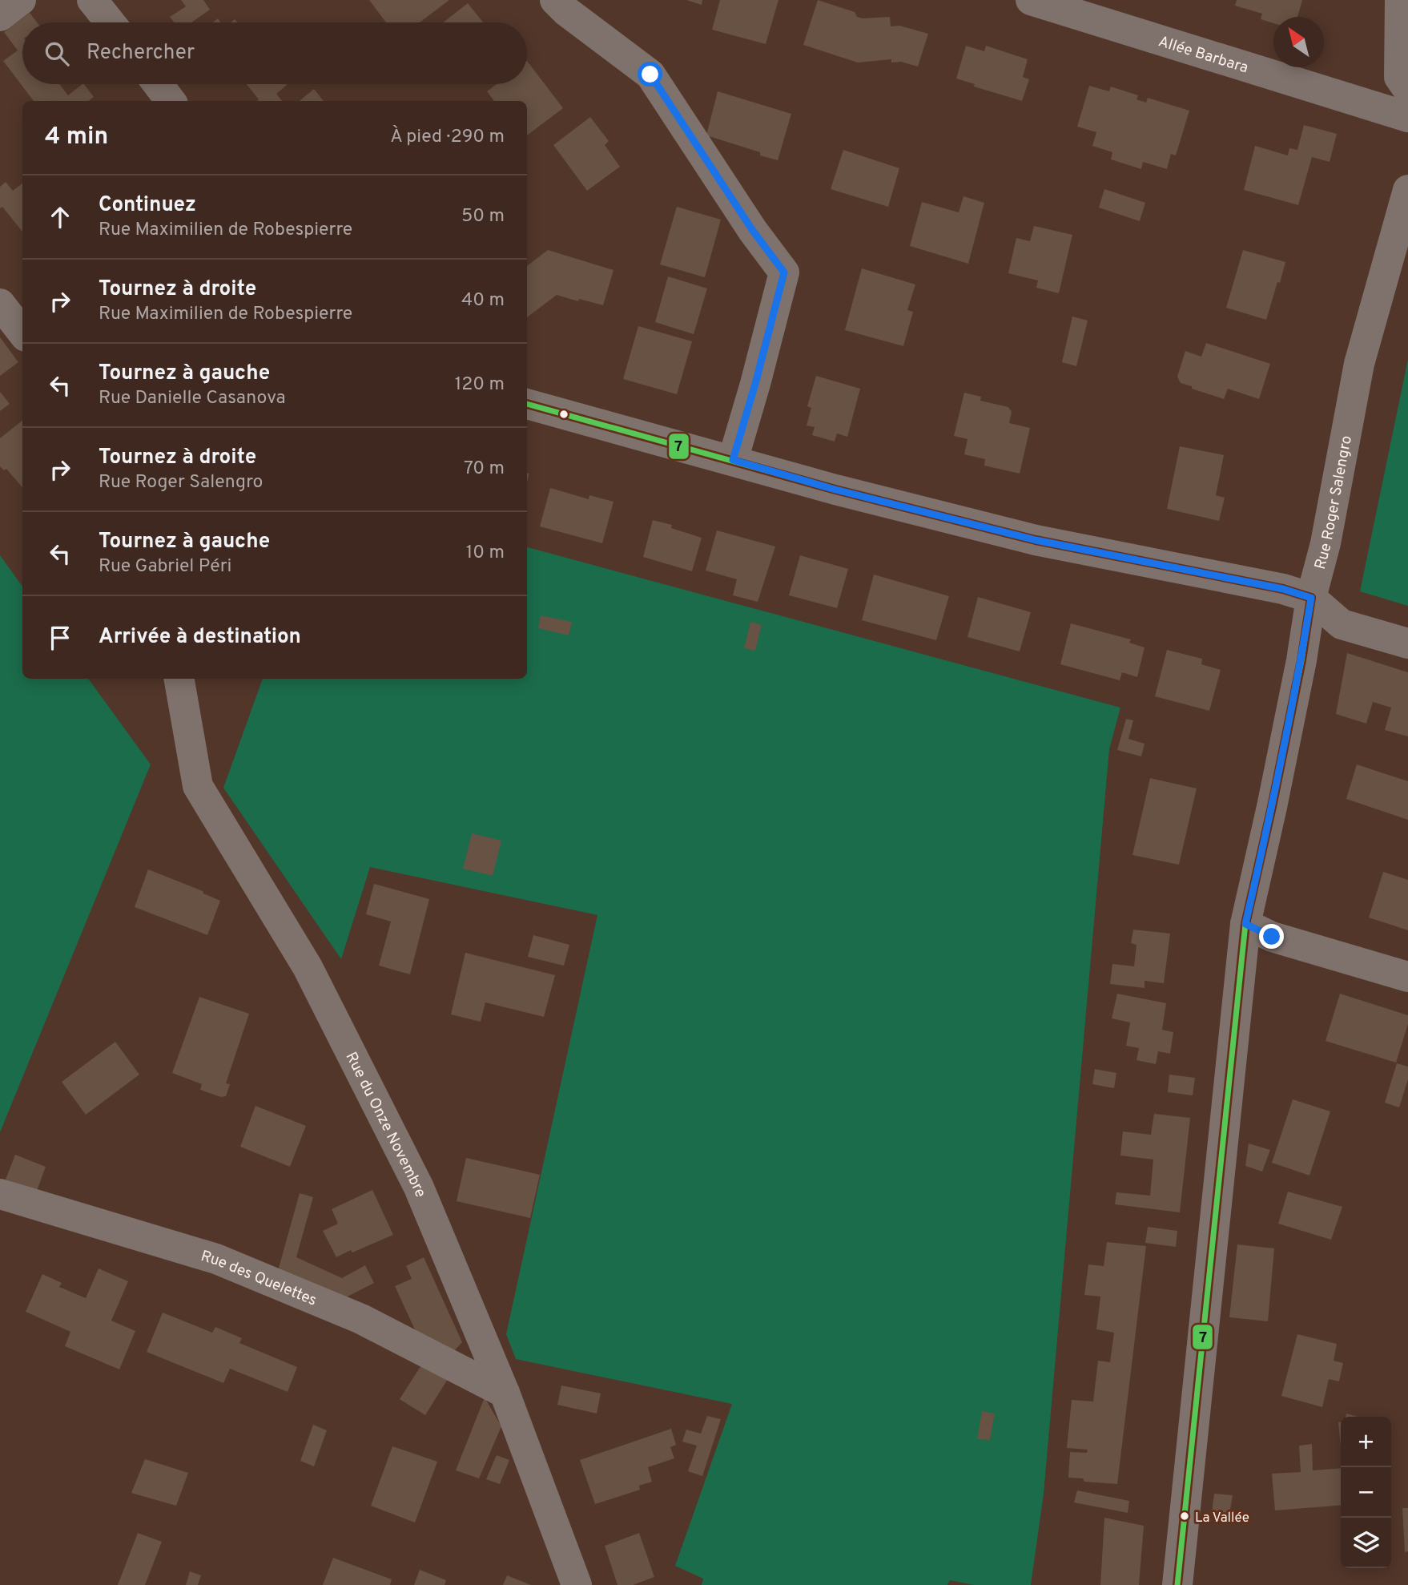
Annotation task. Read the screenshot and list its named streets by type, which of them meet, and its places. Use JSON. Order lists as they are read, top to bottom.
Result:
{
  "streets": {
    "street": [
      "Allée Barbara",
      "Rue Roger Salengro",
      "Rue du Onze Novembre",
      "Rue des Quelettes"
    ]
  },
  "crossings": [
    ["Rue du Onze Novembre", "Rue des Quelettes"]
  ],
  "places": ["La Vallée"],
  "lines": ["transit line 7"],
  "north": "top left",
  "page": {
    "search": "Rechercher",
    "heading": ["4 min", "À pied · 290 m"],
    "list": [
      ["Continuez", "Rue Maximilien de Robespierre", "50 m"],
      ["Tournez à droite", "Rue Maximilien de Robespierre", "40 m"],
      ["Tournez à gauche", "Rue Danielle Casanova", "120 m"],
      ["Tournez à droite", "Rue Roger Salengro", "70 m"],
      ["Tournez à gauche", "Rue Gabriel Péri", "10 m"],
      "Arrivée à destination"
    ],
    "map_buttons": ["+", "−"]
  }
}
